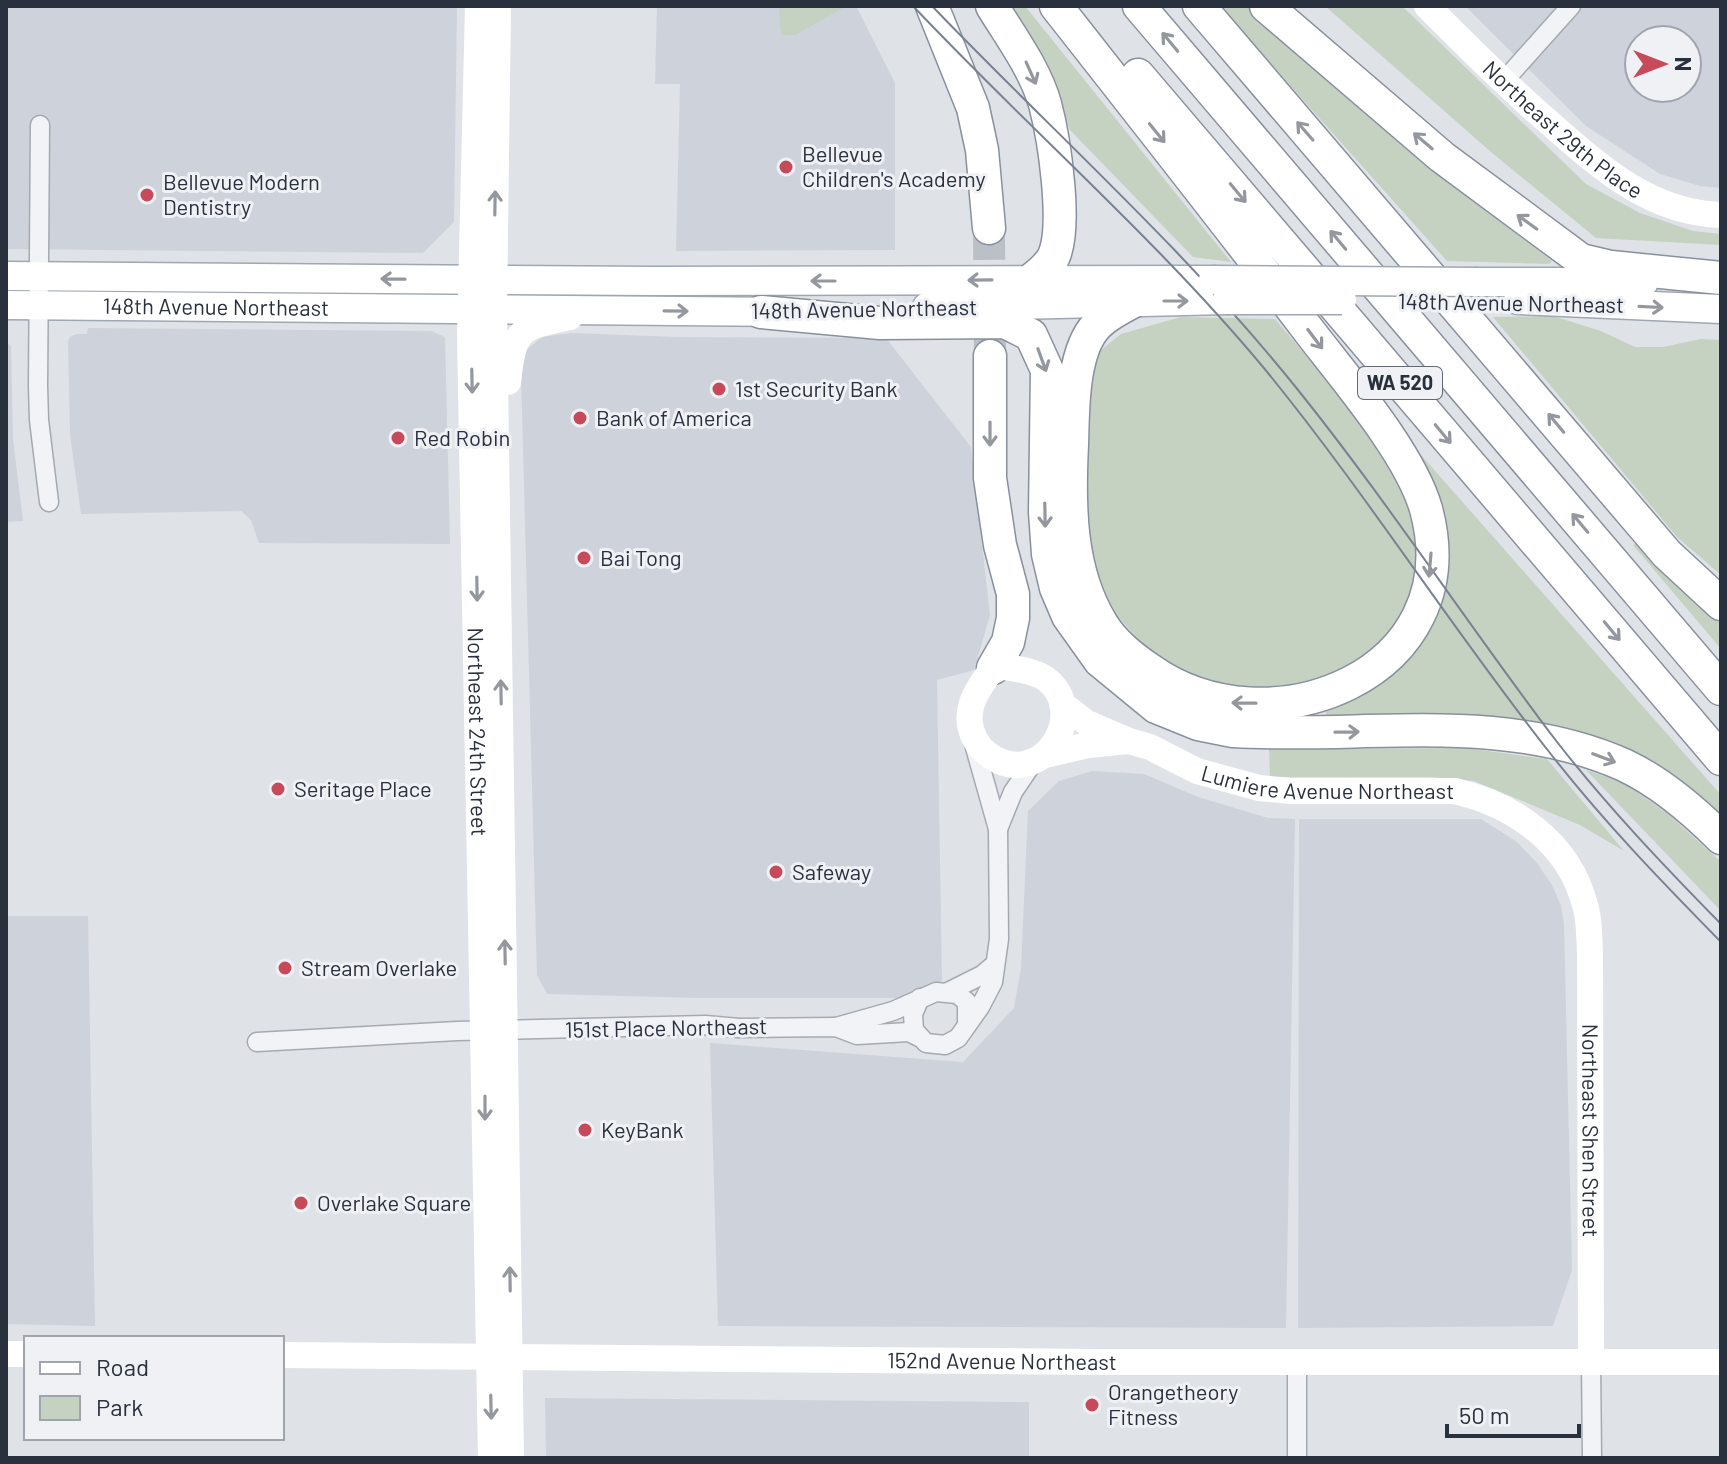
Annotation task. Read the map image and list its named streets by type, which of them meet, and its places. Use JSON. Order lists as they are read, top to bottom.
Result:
{
  "streets": {
    "highway": ["WA 520"],
    "main road": ["148th Avenue Northeast"],
    "street": [
      "Northeast 29th Place",
      "Northeast 24th Street",
      "Lumiere Avenue Northeast",
      "151st Place Northeast",
      "Northeast Shen Street",
      "152nd Avenue Northeast"
    ]
  },
  "crossings": [
    ["148th Avenue Northeast", "Northeast 24th Street"],
    ["Northeast 24th Street", "151st Place Northeast"],
    ["Northeast 24th Street", "152nd Avenue Northeast"],
    ["Lumiere Avenue Northeast", "Northeast Shen Street"],
    ["Northeast Shen Street", "152nd Avenue Northeast"]
  ],
  "places": [
    "Bellevue Children's Academy",
    "Bellevue Modern Dentistry",
    "1st Security Bank",
    "Bank of America",
    "Red Robin",
    "Bai Tong",
    "Seritage Place",
    "Safeway",
    "Stream Overlake",
    "KeyBank",
    "Overlake Square",
    "Orangetheory Fitness"
  ],
  "legend": ["Road", "Park"],
  "scale_bar": "50 m",
  "north": "right"
}
